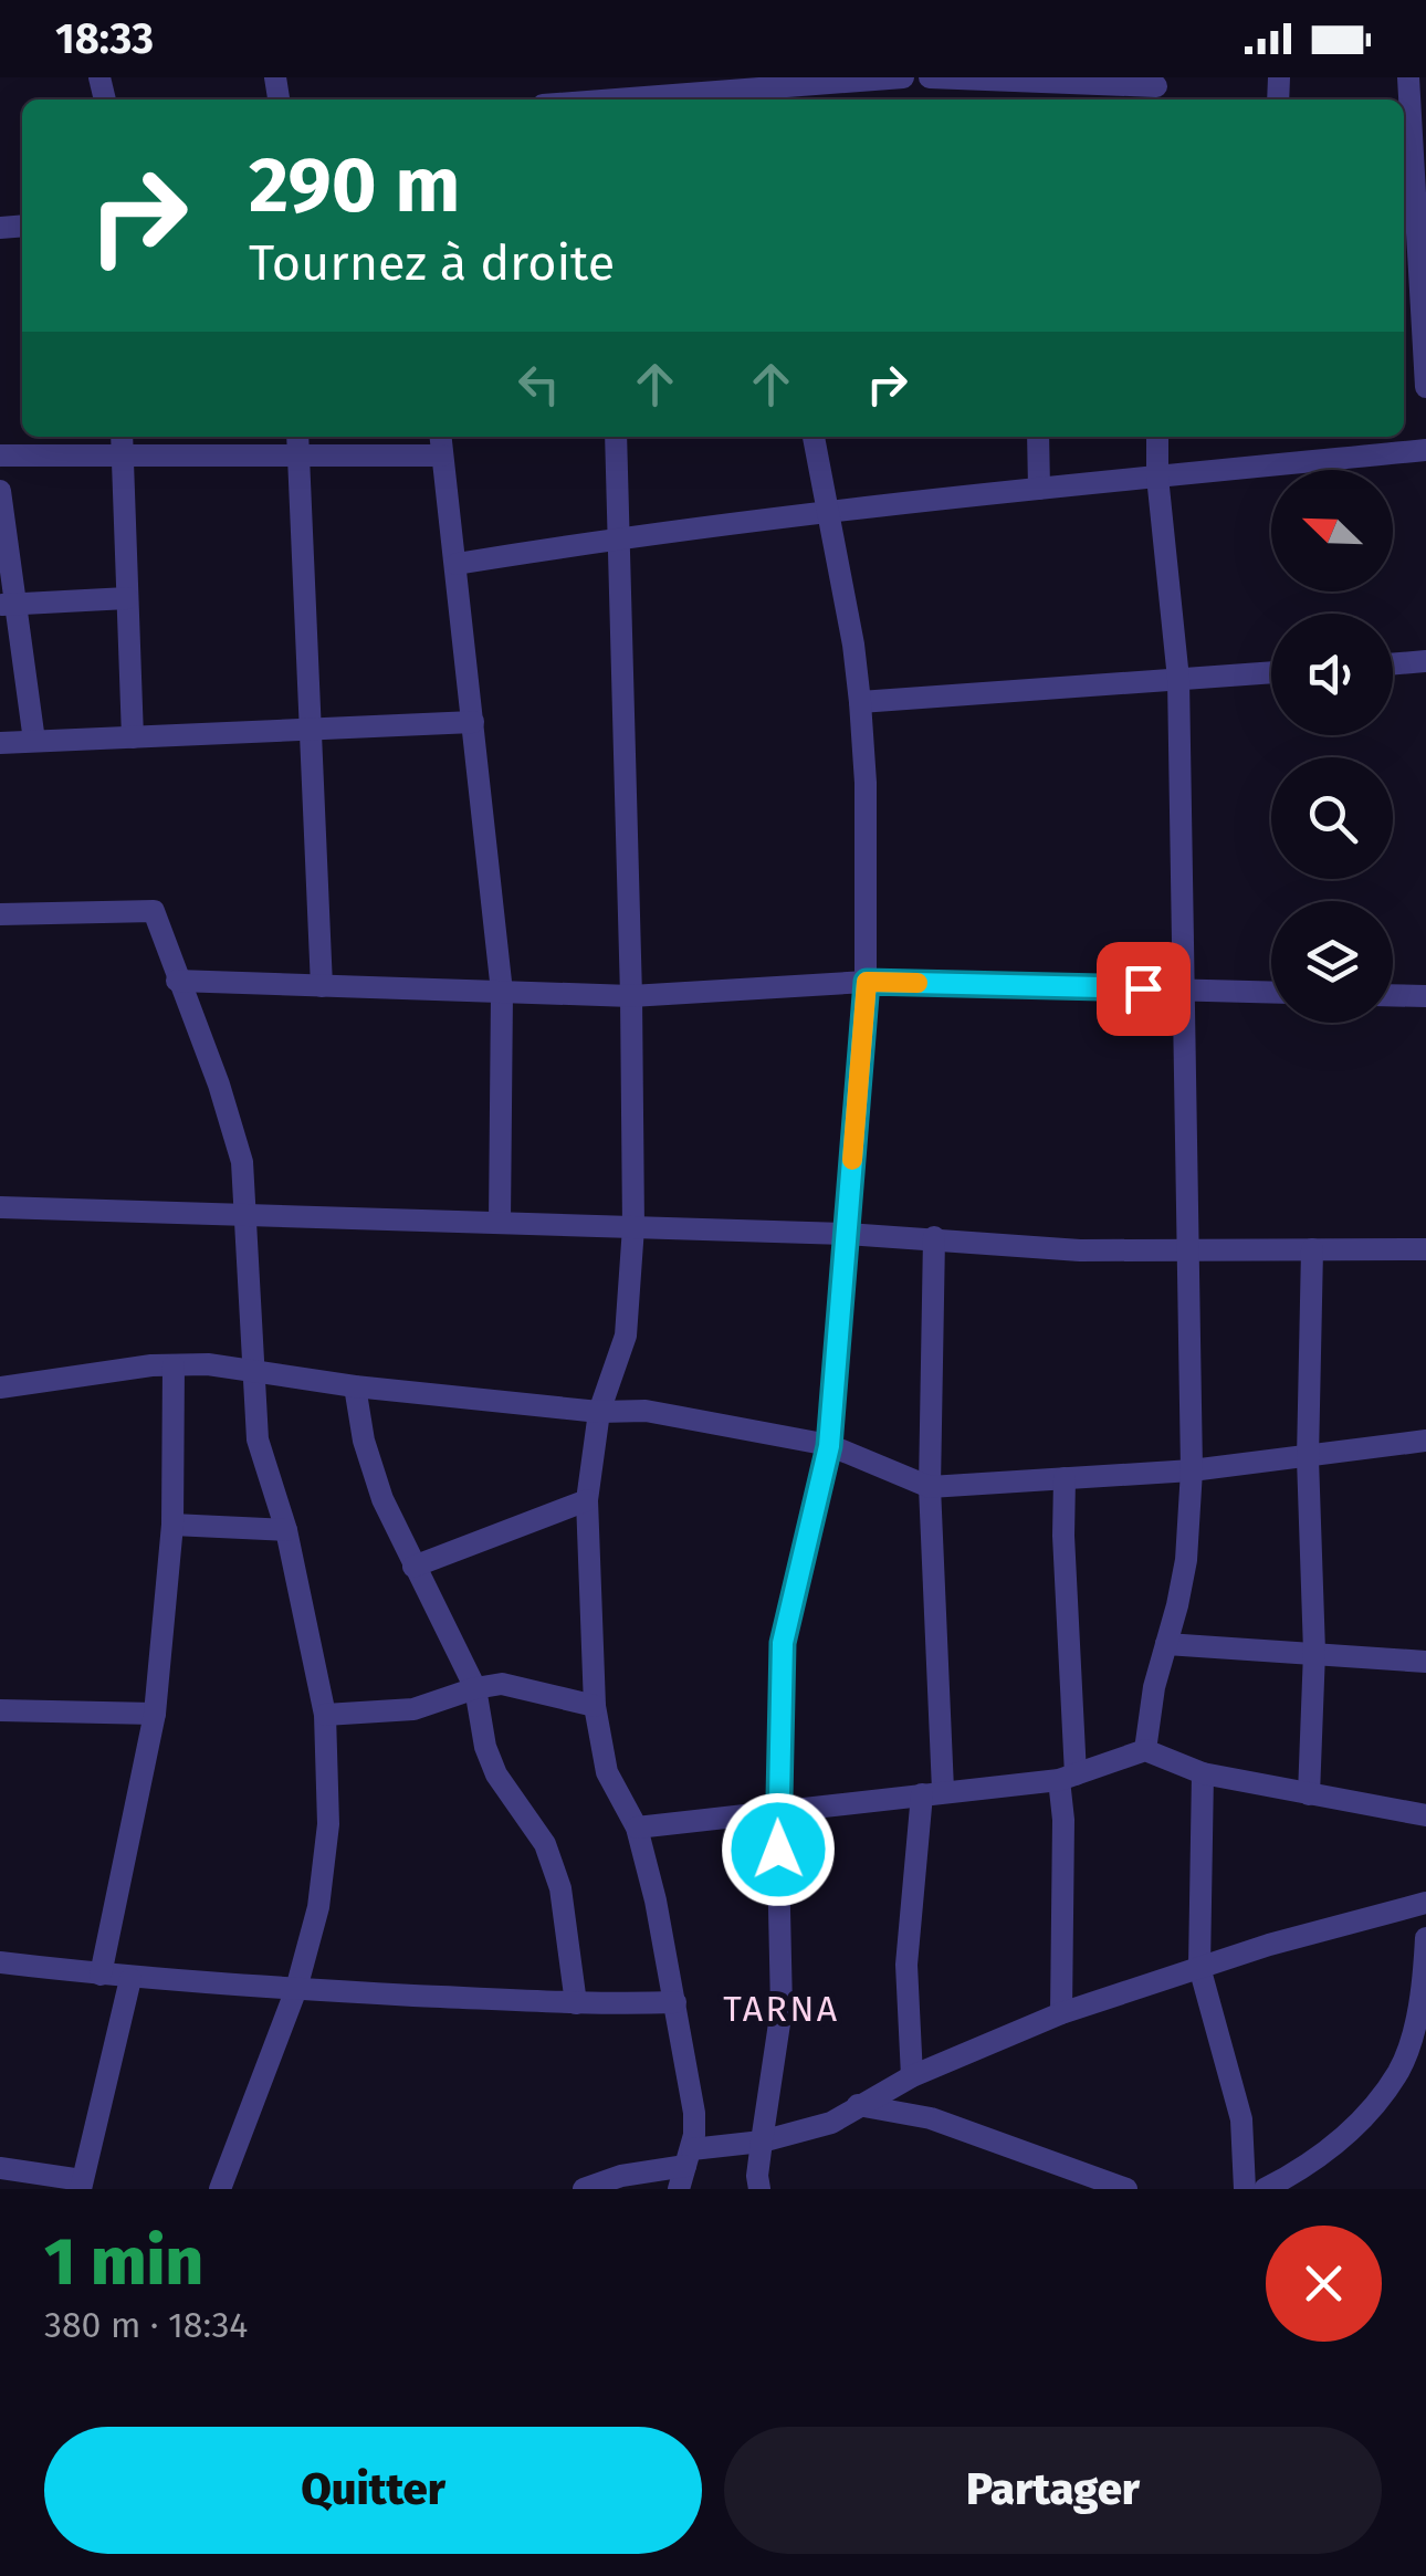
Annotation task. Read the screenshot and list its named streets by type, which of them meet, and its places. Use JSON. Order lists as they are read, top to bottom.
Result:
{
  "districts": ["TARNA"],
  "north": "top left",
  "page": {
    "status": "18:33",
    "turn": ["290 m", "Tournez à droite"],
    "heading": ["1 min", "380 m · 18:34"],
    "buttons": ["Quitter", "Partager"]
  }
}
